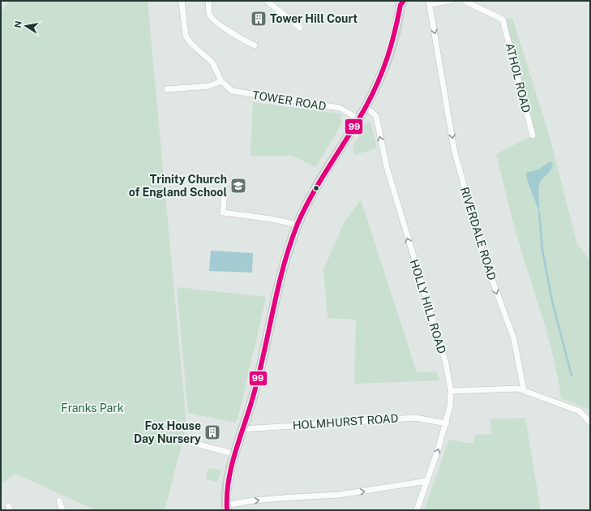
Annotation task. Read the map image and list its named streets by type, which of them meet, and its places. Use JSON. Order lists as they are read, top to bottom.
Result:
{
  "streets": {
    "street": [
      "ATHOL ROAD",
      "TOWER ROAD",
      "RIVERDALE ROAD",
      "HOLLY HILL ROAD",
      "HOLMHURST ROAD"
    ]
  },
  "crossings": [
    ["HOLLY HILL ROAD", "HOLMHURST ROAD"]
  ],
  "one_way": ["RIVERDALE ROAD", "HOLLY HILL ROAD"],
  "parks": ["Franks Park"],
  "places": {
    "building": ["Tower Hill Court", "Fox House Day Nursery"],
    "school or university": ["Trinity Church of England School"]
  },
  "lines": ["transit line 99"],
  "north": "left"
}
